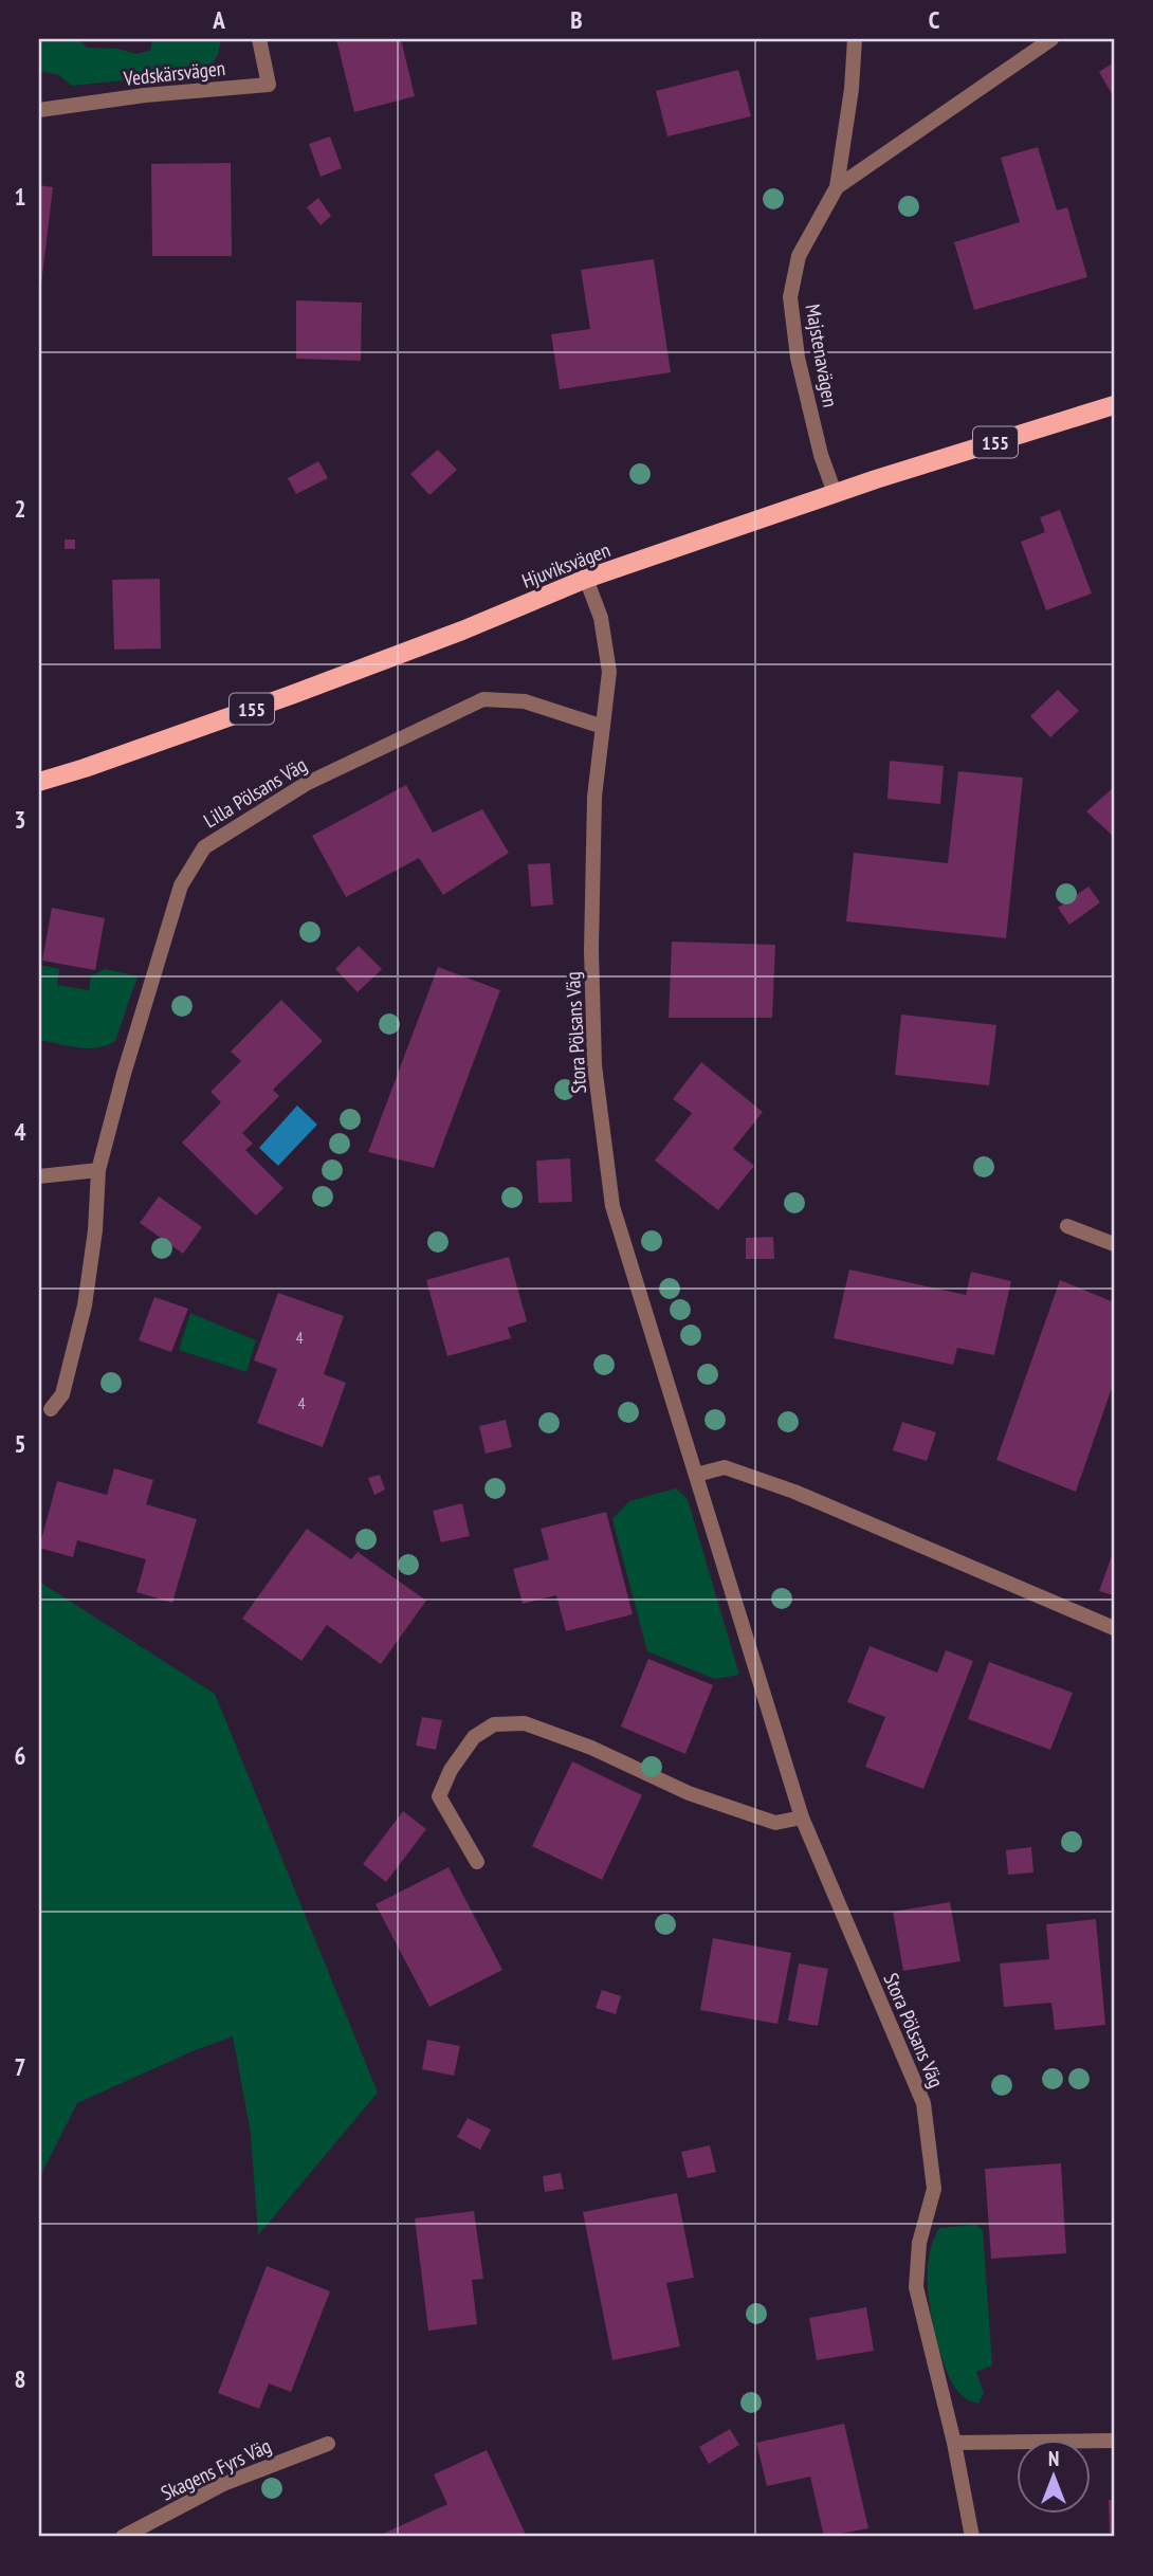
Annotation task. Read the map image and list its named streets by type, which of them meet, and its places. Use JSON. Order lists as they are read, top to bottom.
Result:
{
  "streets": {
    "main road": ["155", "Hjuviksvägen"],
    "street": [
      "Vedskärsvägen",
      "Majstenavägen",
      "Lilla Pölsans Väg",
      "Stora Pölsans Väg",
      "Skagens Fyrs Väg"
    ]
  },
  "crossings": [
    ["Majstenavägen", "Hjuviksvägen"],
    ["Hjuviksvägen", "Stora Pölsans Väg"],
    ["Lilla Pölsans Väg", "Stora Pölsans Väg"]
  ],
  "house_numbers": ["4", "4"],
  "north": "top",
  "grid": {
    "columns": ["A", "B", "C"],
    "rows": [
      "1",
      "2",
      "3",
      "4",
      "5",
      "6",
      "7",
      "8"
    ]
  }
}
